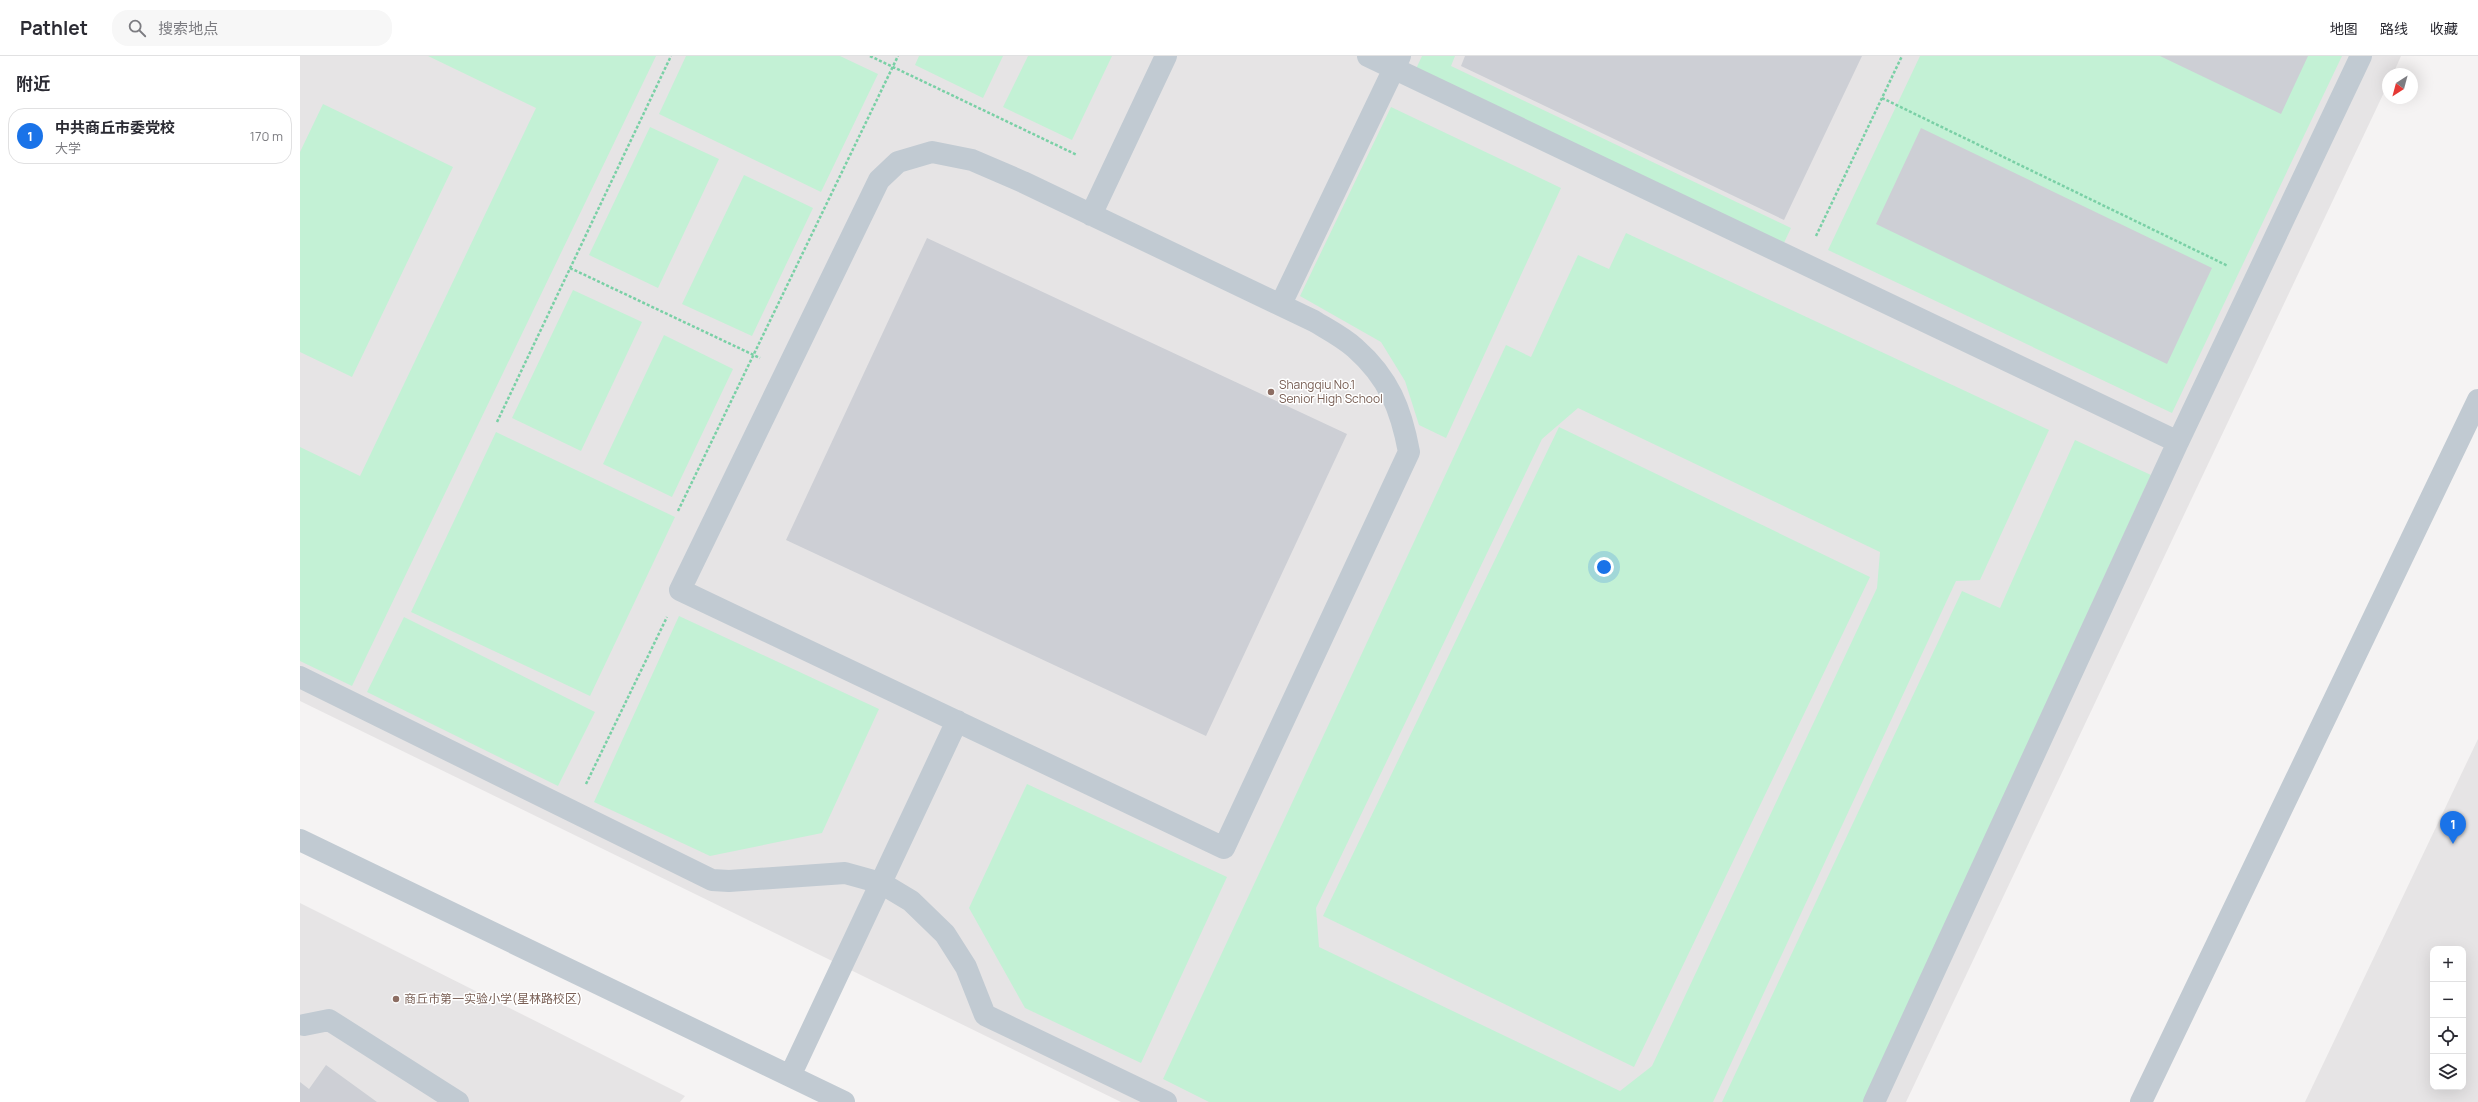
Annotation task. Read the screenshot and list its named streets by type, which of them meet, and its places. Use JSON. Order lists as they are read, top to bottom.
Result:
{
  "places": ["Shangqiu No.1 Senior High School", "商丘市第一实验小学(星林路校区)"],
  "north": "bottom left",
  "page": {
    "header": "Pathlet",
    "search": "搜索地点",
    "nav": ["地图", "路线", "收藏"],
    "heading": "附近",
    "list": [
      {
        "mark": "1",
        "name": "中共商丘市委党校",
        "note": "大学",
        "value": "170 m"
      }
    ],
    "pins": "1",
    "map_buttons": ["+", "−"]
  }
}
